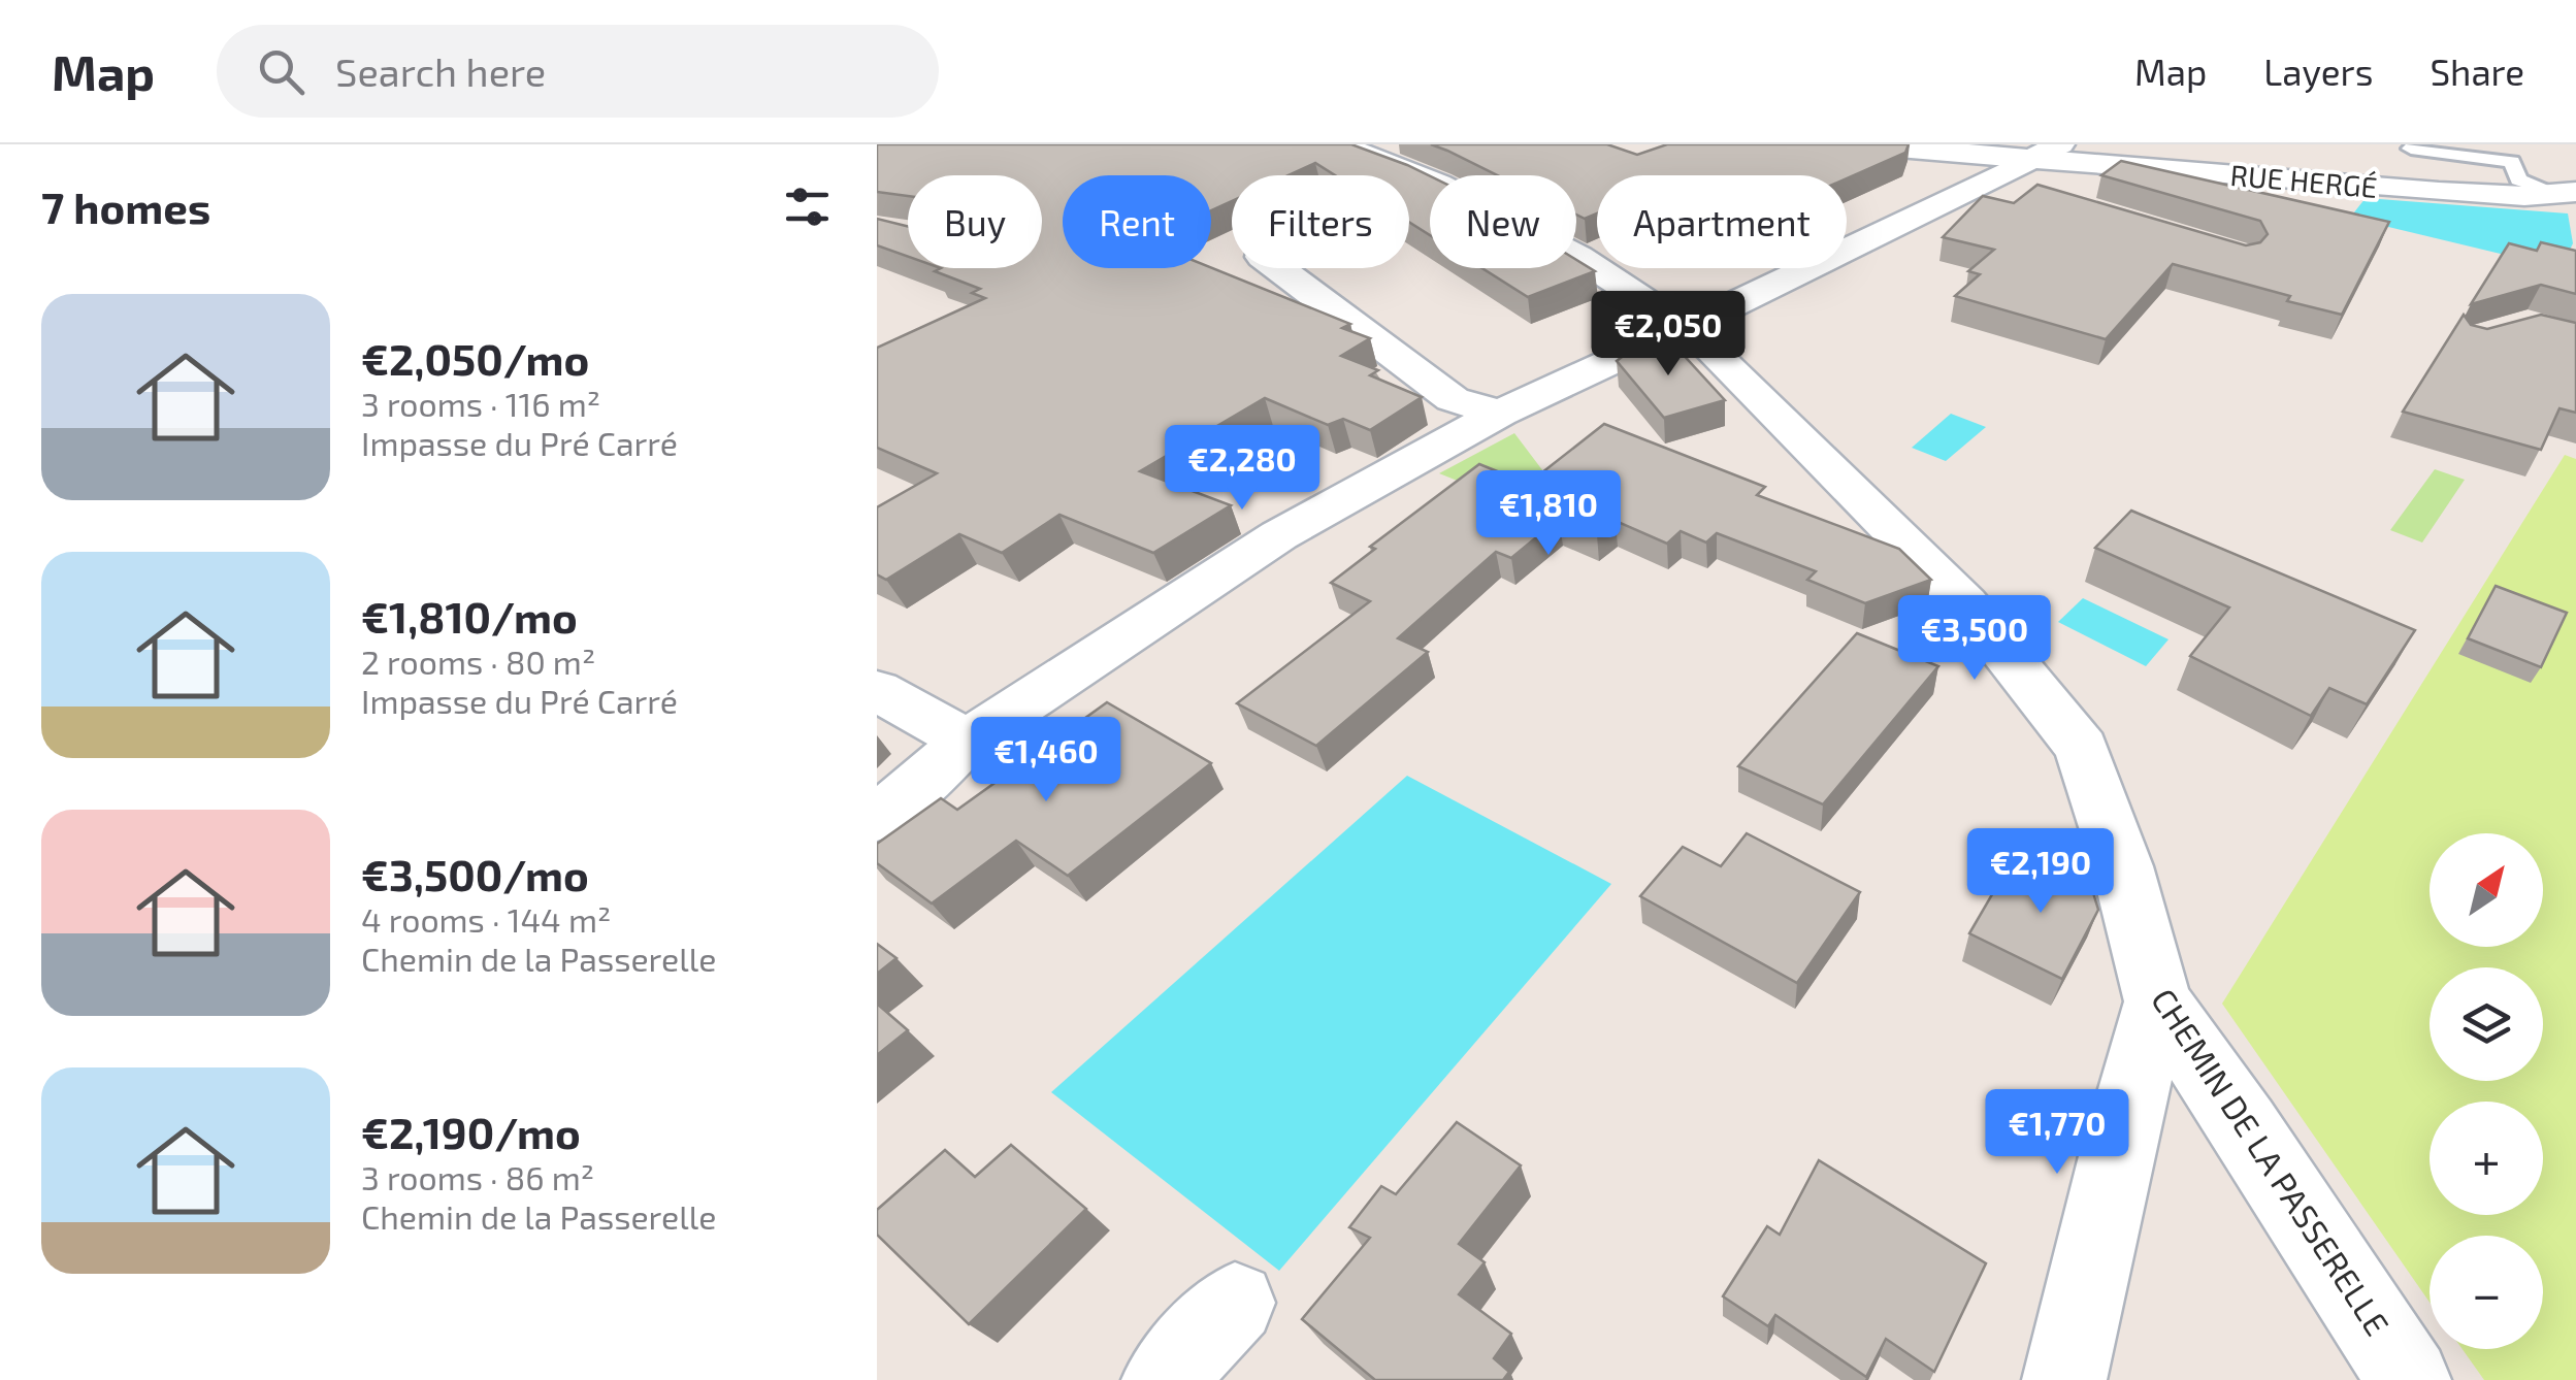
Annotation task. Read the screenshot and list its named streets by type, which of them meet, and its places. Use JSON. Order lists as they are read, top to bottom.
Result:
{
  "streets": {
    "street": ["RUE HERGÉ", "CHEMIN DE LA PASSERELLE"]
  },
  "north": "top right",
  "page": {
    "header": "Map",
    "search": "Search here",
    "nav": ["Map", "Layers", "Share"],
    "heading": "7 homes",
    "chip": [
      "Buy",
      "Rent",
      "Filters",
      "New",
      "Apartment"
    ],
    "list": [
      {
        "name": "€2,050/mo",
        "note": "3 rooms · 116 m² · Impasse du Pré Carré"
      },
      {
        "name": "€1,810/mo",
        "note": "2 rooms · 80 m² · Impasse du Pré Carré"
      },
      {
        "name": "€3,500/mo",
        "note": "4 rooms · 144 m² · Chemin de la Passerelle"
      },
      {
        "name": "€2,190/mo",
        "note": "3 rooms · 86 m² · Chemin de la Passerelle"
      }
    ],
    "price": [
      "€2,050",
      "€2,280",
      "€1,810",
      "€3,500",
      "€1,460",
      "€2,190",
      "€1,770"
    ],
    "map_buttons": ["+", "−"]
  }
}
